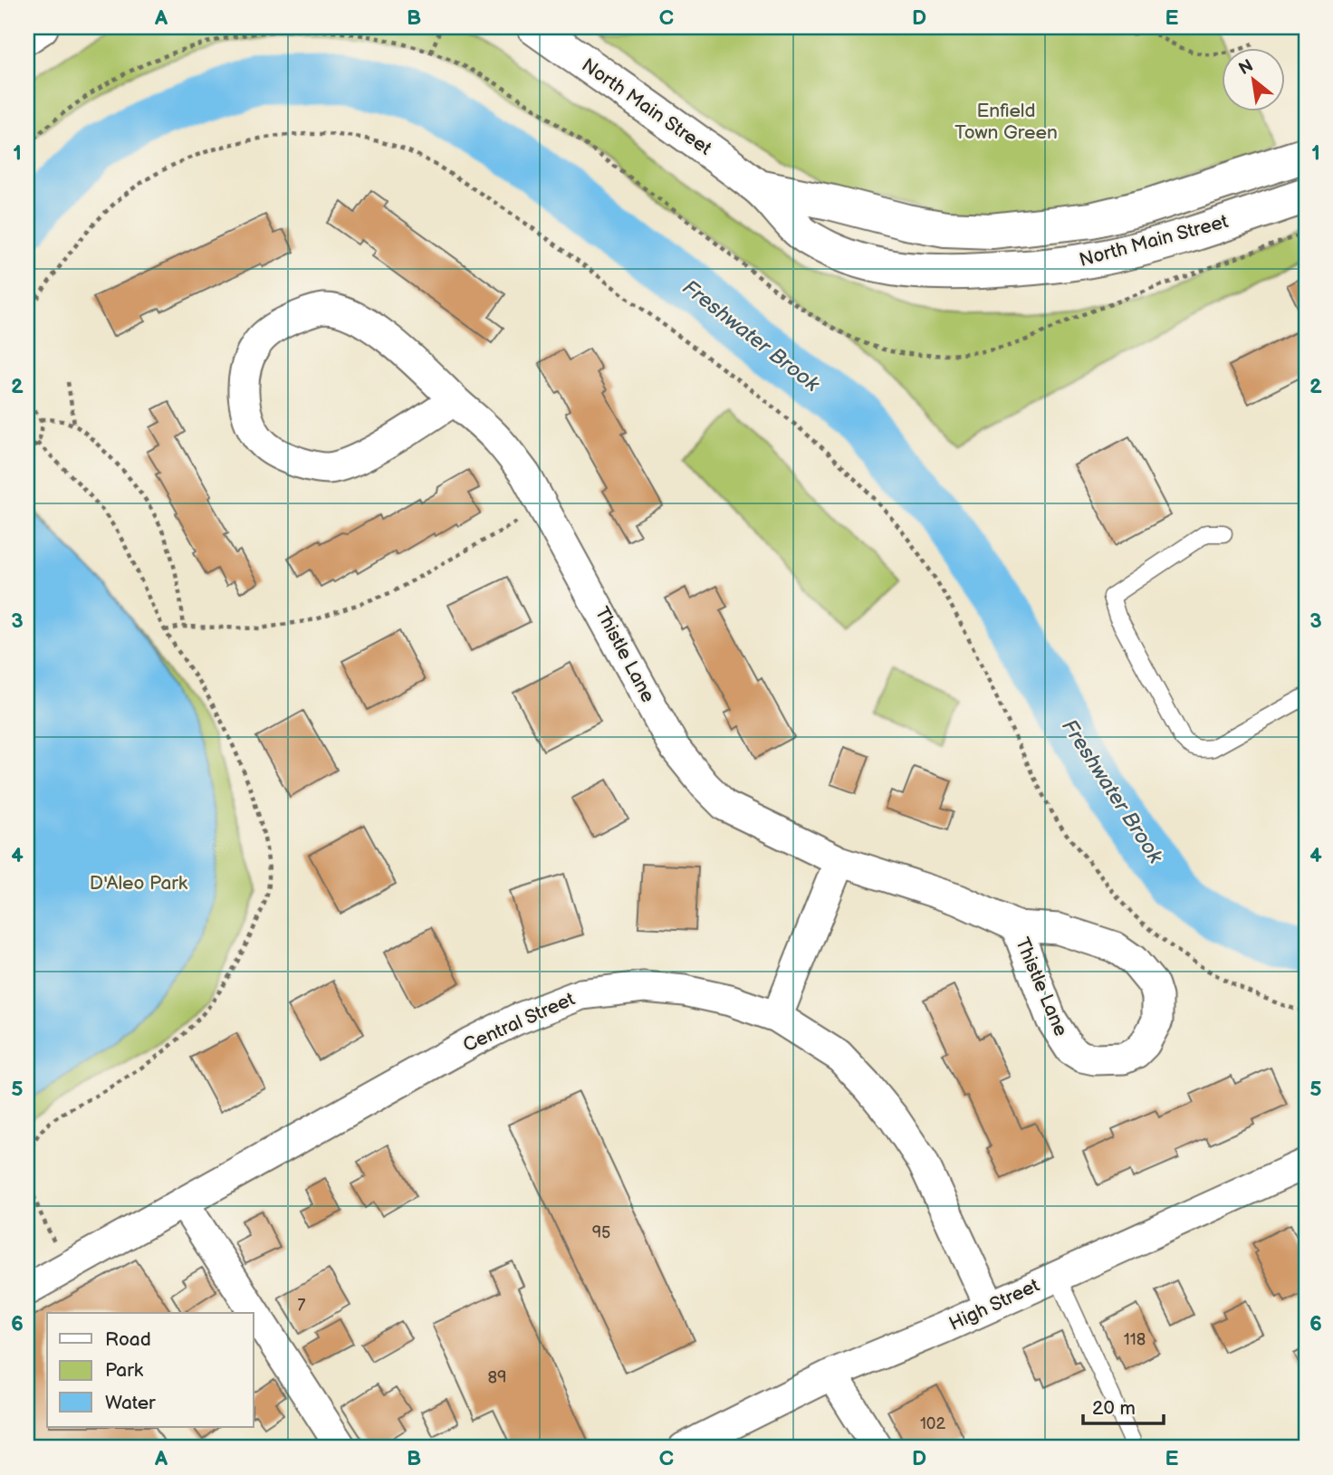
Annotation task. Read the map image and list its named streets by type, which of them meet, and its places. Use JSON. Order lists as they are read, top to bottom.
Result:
{
  "streets": {
    "street": [
      "North Main Street",
      "Thistle Lane",
      "Central Street",
      "High Street"
    ]
  },
  "crossings": [
    ["Central Street", "High Street"]
  ],
  "water": ["Freshwater Brook"],
  "parks": ["Enfield Town Green", "D'Aleo Park"],
  "house_numbers": [
    "95",
    "7",
    "118",
    "89",
    "102"
  ],
  "legend": ["Road", "Park", "Water"],
  "scale_bar": "20 m",
  "north": "top left",
  "grid": {
    "columns": [
      "A",
      "B",
      "C",
      "D",
      "E"
    ],
    "rows": [
      "1",
      "2",
      "3",
      "4",
      "5",
      "6"
    ]
  }
}
